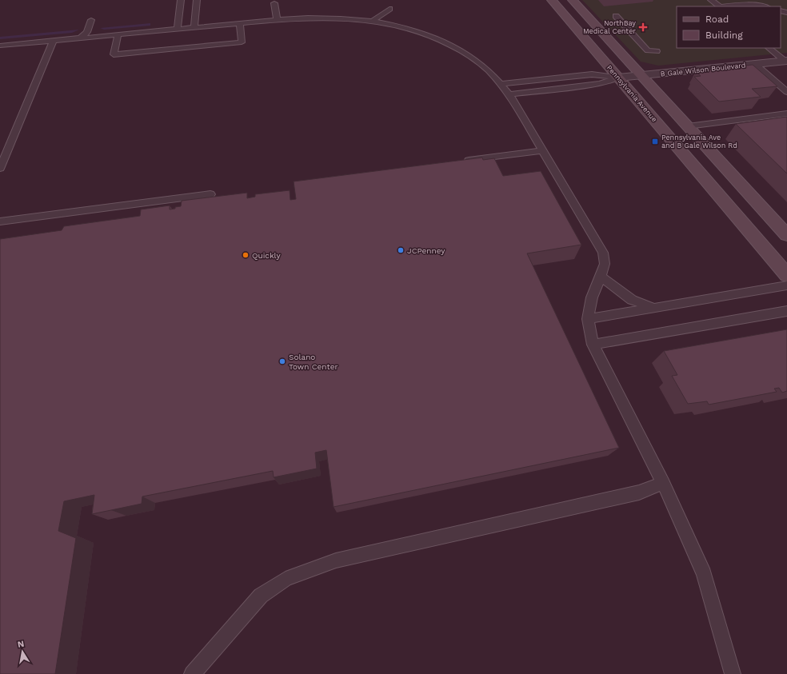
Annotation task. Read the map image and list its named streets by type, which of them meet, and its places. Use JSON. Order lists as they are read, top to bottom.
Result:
{
  "streets": {
    "main road": ["Pennsylvania Avenue"],
    "street": ["B Gale Wilson Boulevard"]
  },
  "crossings": [
    ["B Gale Wilson Boulevard", "Pennsylvania Avenue"]
  ],
  "places": {
    "health": ["NorthBay Medical Center"],
    "transit": ["Pennsylvania Ave and B Gale Wilson Rd"],
    "other": ["JCPenney", "Quickly", "Solano Town Center"]
  },
  "legend": ["Road", "Building"],
  "north": "top"
}
